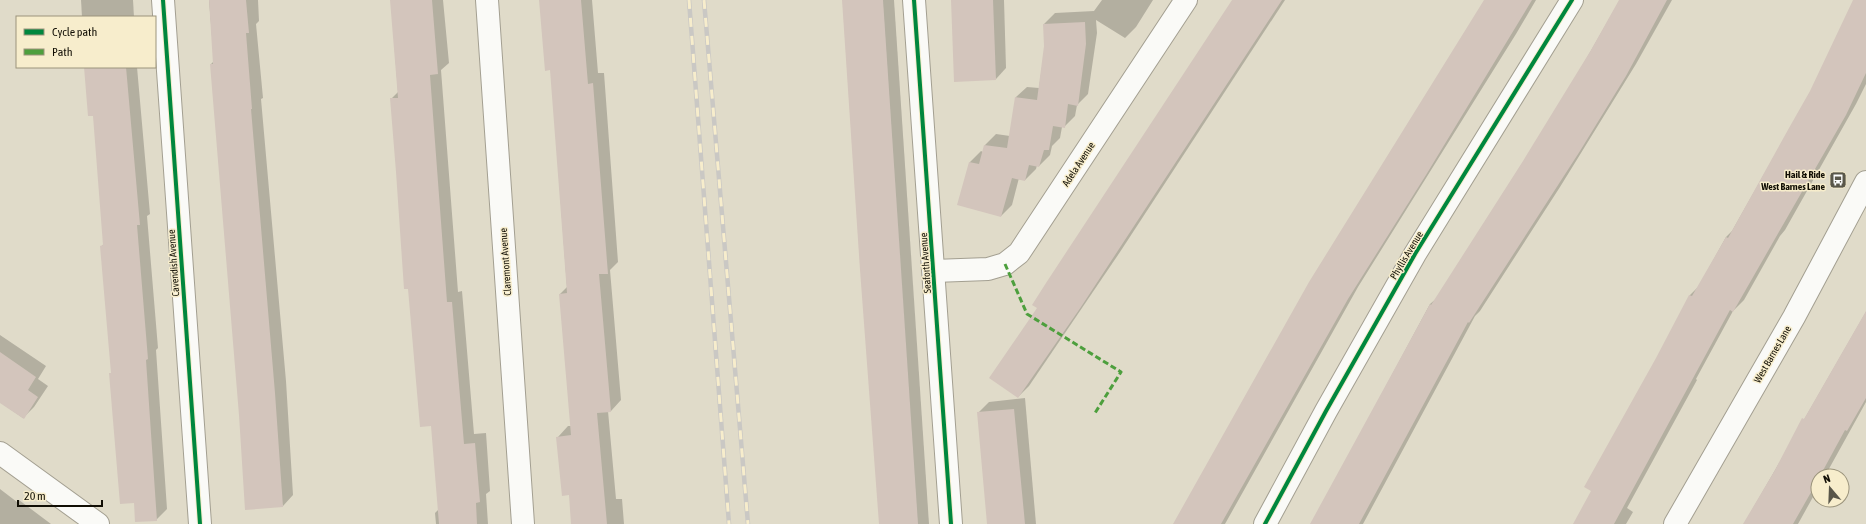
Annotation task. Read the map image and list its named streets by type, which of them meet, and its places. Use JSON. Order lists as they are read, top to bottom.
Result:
{
  "streets": {
    "street": [
      "Adela Avenue",
      "Phyllis Avenue",
      "Claremont Avenue",
      "Cavendish Avenue",
      "Seaforth Avenue",
      "West Barnes Lane"
    ]
  },
  "crossings": [
    ["Adela Avenue", "Seaforth Avenue"]
  ],
  "places": {
    "bus stop": ["Hail & Ride West Barnes Lane"]
  },
  "legend": ["Cycle path", "Path"],
  "scale_bar": "20 m",
  "north": "top"
}
